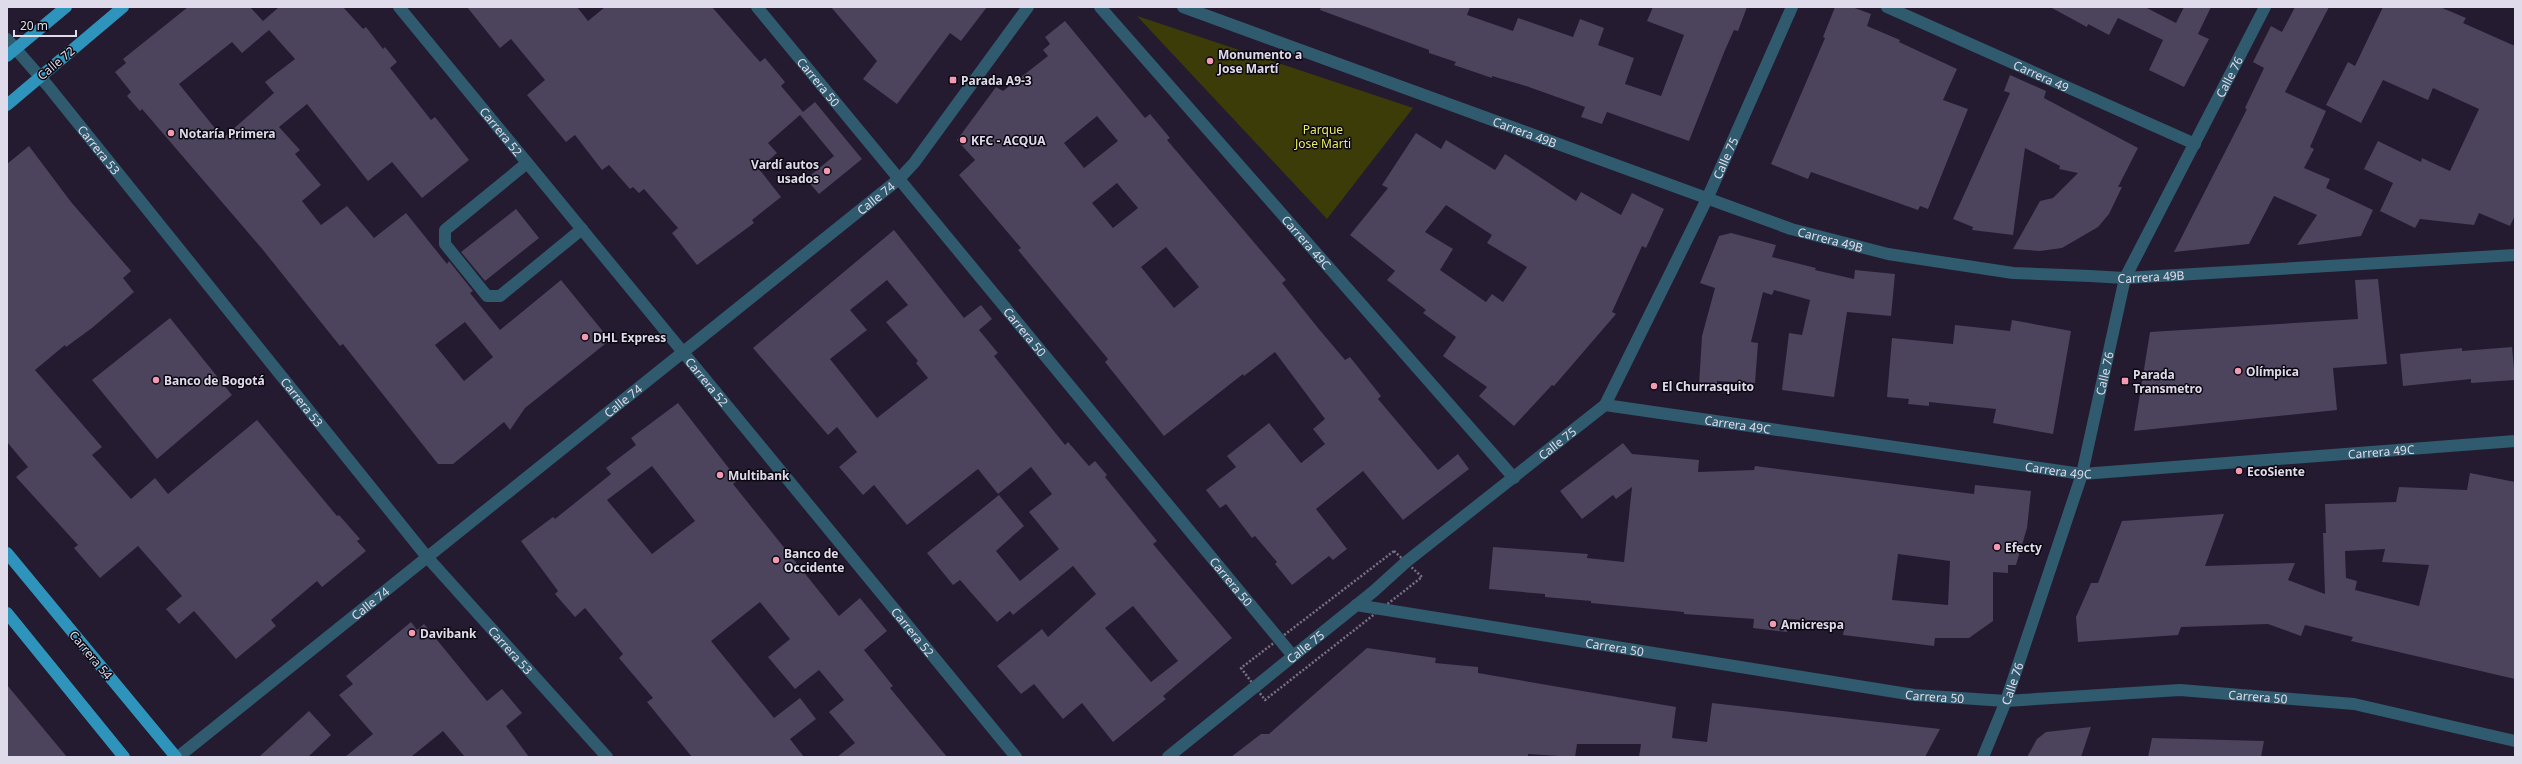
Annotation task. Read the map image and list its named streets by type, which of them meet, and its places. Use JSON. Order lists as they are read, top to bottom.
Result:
{
  "streets": {
    "main road": ["Calle 72", "Carrera 54"],
    "street": [
      "Carrera 49",
      "Calle 76",
      "Carrera 50",
      "Carrera 52",
      "Carrera 49B",
      "Carrera 53",
      "Calle 75",
      "Calle 74",
      "Carrera 49C"
    ]
  },
  "crossings": [
    ["Calle 72", "Carrera 53"],
    ["Carrera 49", "Calle 76"],
    ["Calle 76", "Carrera 50"],
    ["Calle 76", "Carrera 49B"],
    ["Calle 76", "Carrera 49C"],
    ["Carrera 50", "Calle 75"],
    ["Carrera 50", "Calle 74"],
    ["Carrera 52", "Calle 74"],
    ["Carrera 49B", "Calle 75"],
    ["Carrera 53", "Calle 74"],
    ["Calle 75", "Carrera 49C"],
    ["Calle 74", "Carrera 54"]
  ],
  "parks": ["Parque Jose Marti"],
  "places": {
    "other": [
      "Monumento a Jose Martí",
      "Notaría Primera",
      "KFC - ACQUA",
      "Vardí autos usados",
      "DHL Express",
      "Olímpica",
      "Banco de Bogotá",
      "El Churrasquito",
      "EcoSiente",
      "Multibank",
      "Efecty",
      "Banco de Occidente",
      "Amicrespa",
      "Davibank"
    ],
    "transit": ["Parada A9-3", "Parada Transmetro"]
  },
  "scale_bar": "20 m"
}
